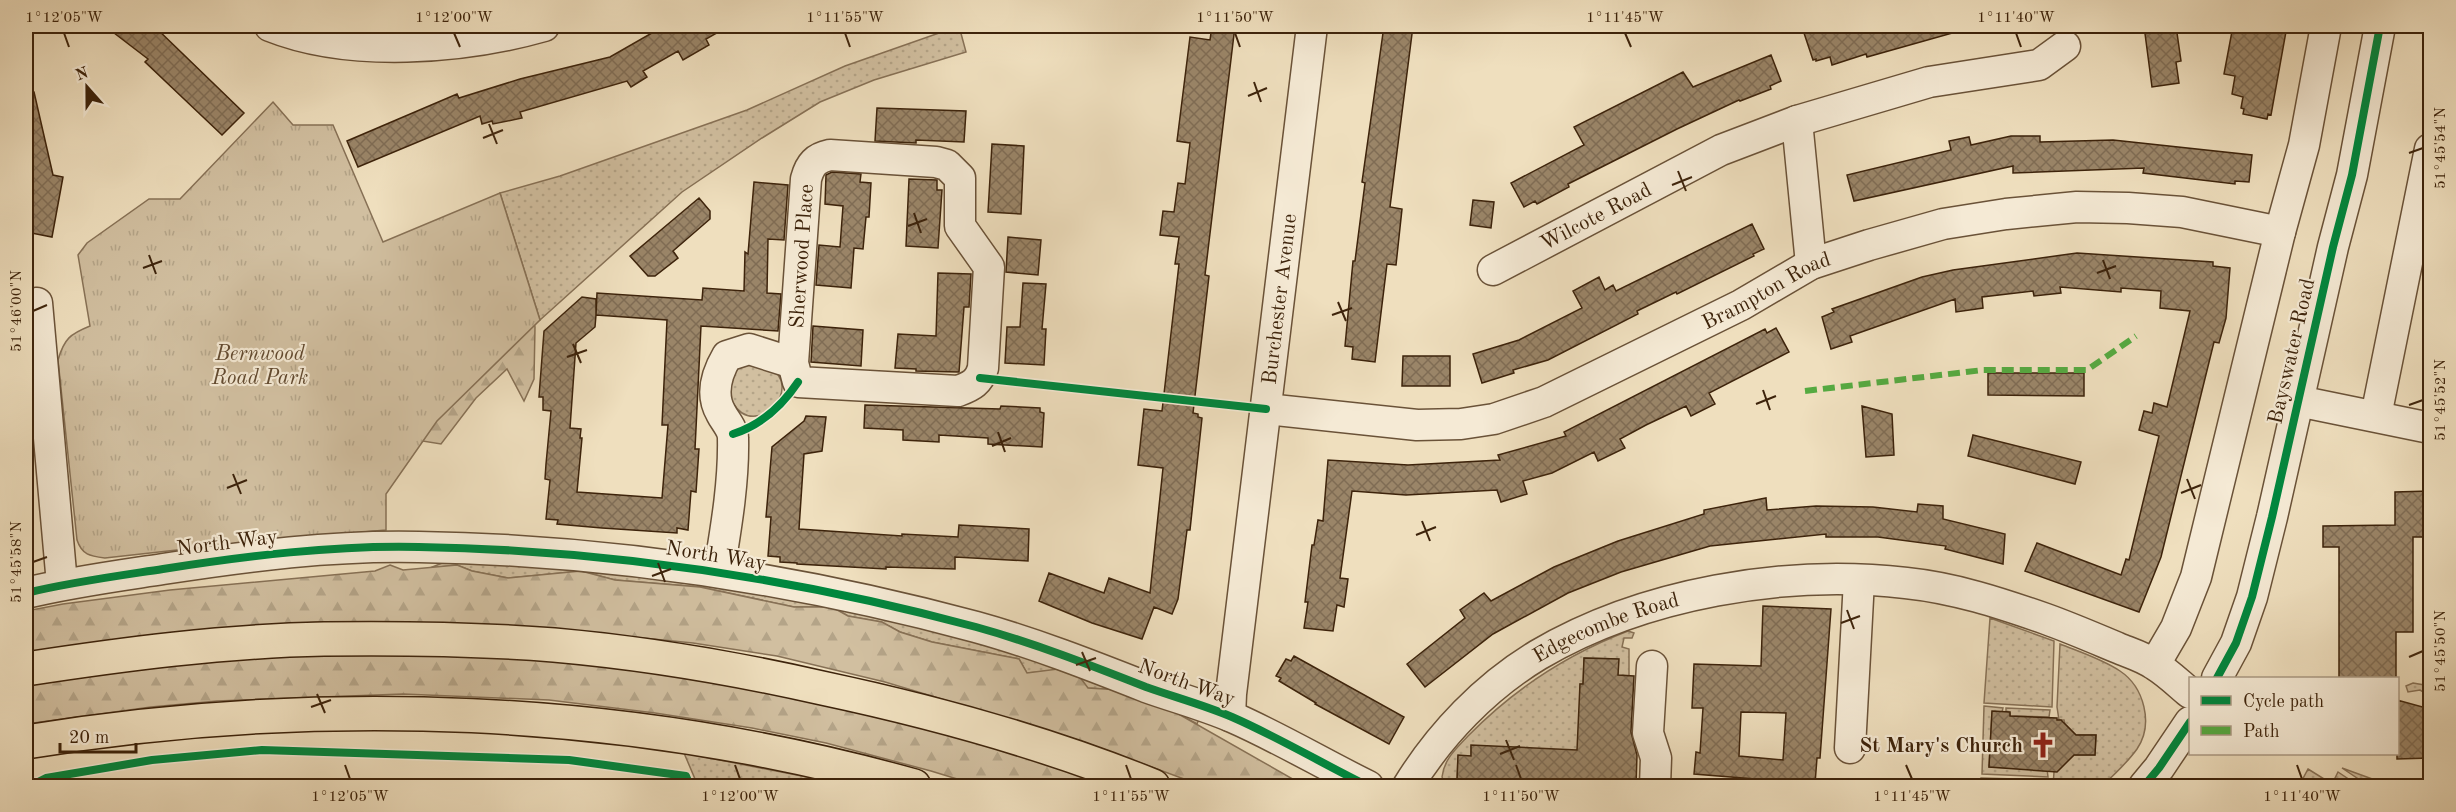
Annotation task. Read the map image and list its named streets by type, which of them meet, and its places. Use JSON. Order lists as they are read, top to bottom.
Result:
{
  "streets": {
    "street": [
      "Wilcote Road",
      "Sherwood Place",
      "Brampton Road",
      "Burchester Avenue",
      "Bayswater Road",
      "North Way",
      "Edgecombe Road"
    ]
  },
  "crossings": [
    ["Sherwood Place", "North Way"],
    ["Brampton Road", "Burchester Avenue"],
    ["Brampton Road", "Bayswater Road"],
    ["Burchester Avenue", "North Way"],
    ["Bayswater Road", "Edgecombe Road"]
  ],
  "parks": ["Bernwood Road Park"],
  "places": {
    "church": ["St Mary's Church"]
  },
  "legend": ["Cycle path", "Path"],
  "scale_bar": "20 m",
  "north": "top",
  "coordinates": [
    "1°12'05\"W",
    "1°12'00\"W",
    "1°11'55\"W",
    "1°11'50\"W",
    "1°11'45\"W",
    "1°11'40\"W",
    "51°45'54\"N",
    "51°46'00\"N",
    "51°45'52\"N",
    "51°45'58\"N",
    "51°45'50\"N"
  ]
}
